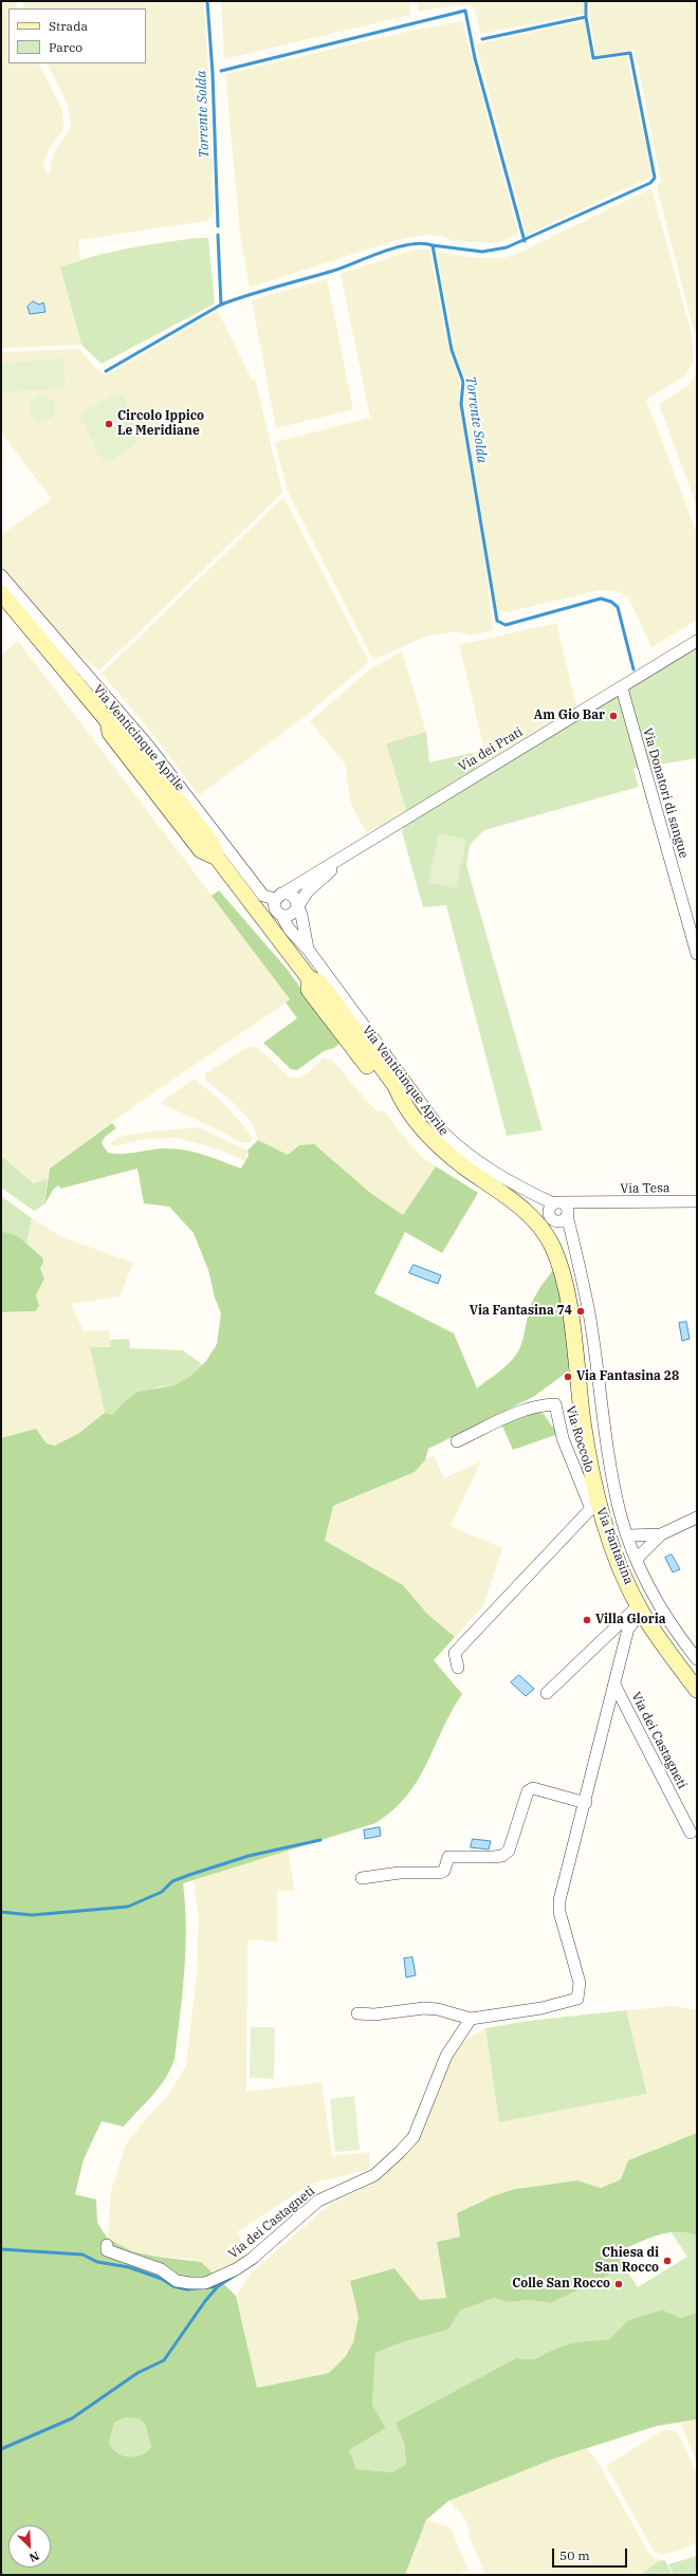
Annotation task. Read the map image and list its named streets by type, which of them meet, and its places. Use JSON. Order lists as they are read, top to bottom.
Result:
{
  "streets": {
    "street": [
      "Via Venticinque Aprile",
      "Via dei Prati",
      "Via Donatori di sangue",
      "Via Tesa",
      "Via Roccolo",
      "Via Fantasina",
      "Via dei Castagneti"
    ]
  },
  "crossings": [
    ["Via Venticinque Aprile", "Via dei Prati"],
    ["Via Venticinque Aprile", "Via Tesa"],
    ["Via Venticinque Aprile", "Via Roccolo"],
    ["Via Venticinque Aprile", "Via Fantasina"],
    ["Via dei Prati", "Via Donatori di sangue"],
    ["Via Tesa", "Via Fantasina"],
    ["Via Roccolo", "Via Fantasina"],
    ["Via Fantasina", "Via dei Castagneti"]
  ],
  "water": ["Torrente Solda"],
  "places": [
    "Circolo Ippico Le Meridiane",
    "Am Gio Bar",
    "Via Fantasina 74",
    "Via Fantasina 28",
    "Villa Gloria",
    "Chiesa di San Rocco",
    "Colle San Rocco"
  ],
  "legend": ["Strada", "Parco"],
  "scale_bar": "50 m",
  "north": "bottom right"
}
